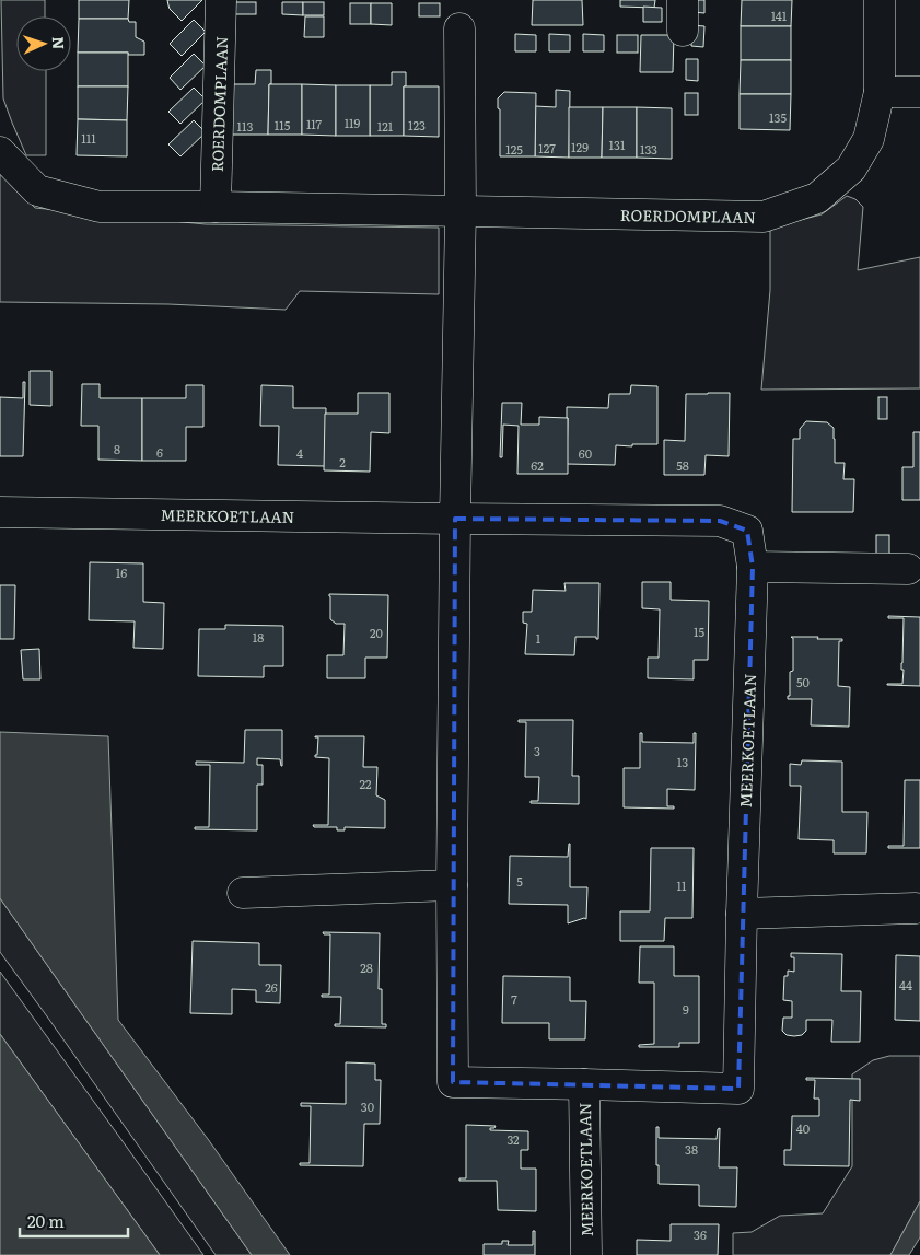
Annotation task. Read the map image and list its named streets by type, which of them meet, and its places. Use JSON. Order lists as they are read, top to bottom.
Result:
{
  "streets": {
    "street": ["ROERDOMPLAAN", "MEERKOETLAAN"]
  },
  "crossings": [
    ["ROERDOMPLAAN", "MEERKOETLAAN"]
  ],
  "house_numbers": [
    "141",
    "135",
    "119",
    "117",
    "115",
    "123",
    "113",
    "121",
    "111",
    "131",
    "129",
    "127",
    "125",
    "133",
    "8",
    "6",
    "4",
    "60",
    "2",
    "62",
    "58",
    "16",
    "15",
    "20",
    "18",
    "1",
    "50",
    "3",
    "13",
    "22",
    "5",
    "11",
    "28",
    "44",
    "26",
    "7",
    "9",
    "30",
    "40",
    "32",
    "38",
    "36"
  ],
  "scale_bar": "20 m",
  "north": "right"
}
